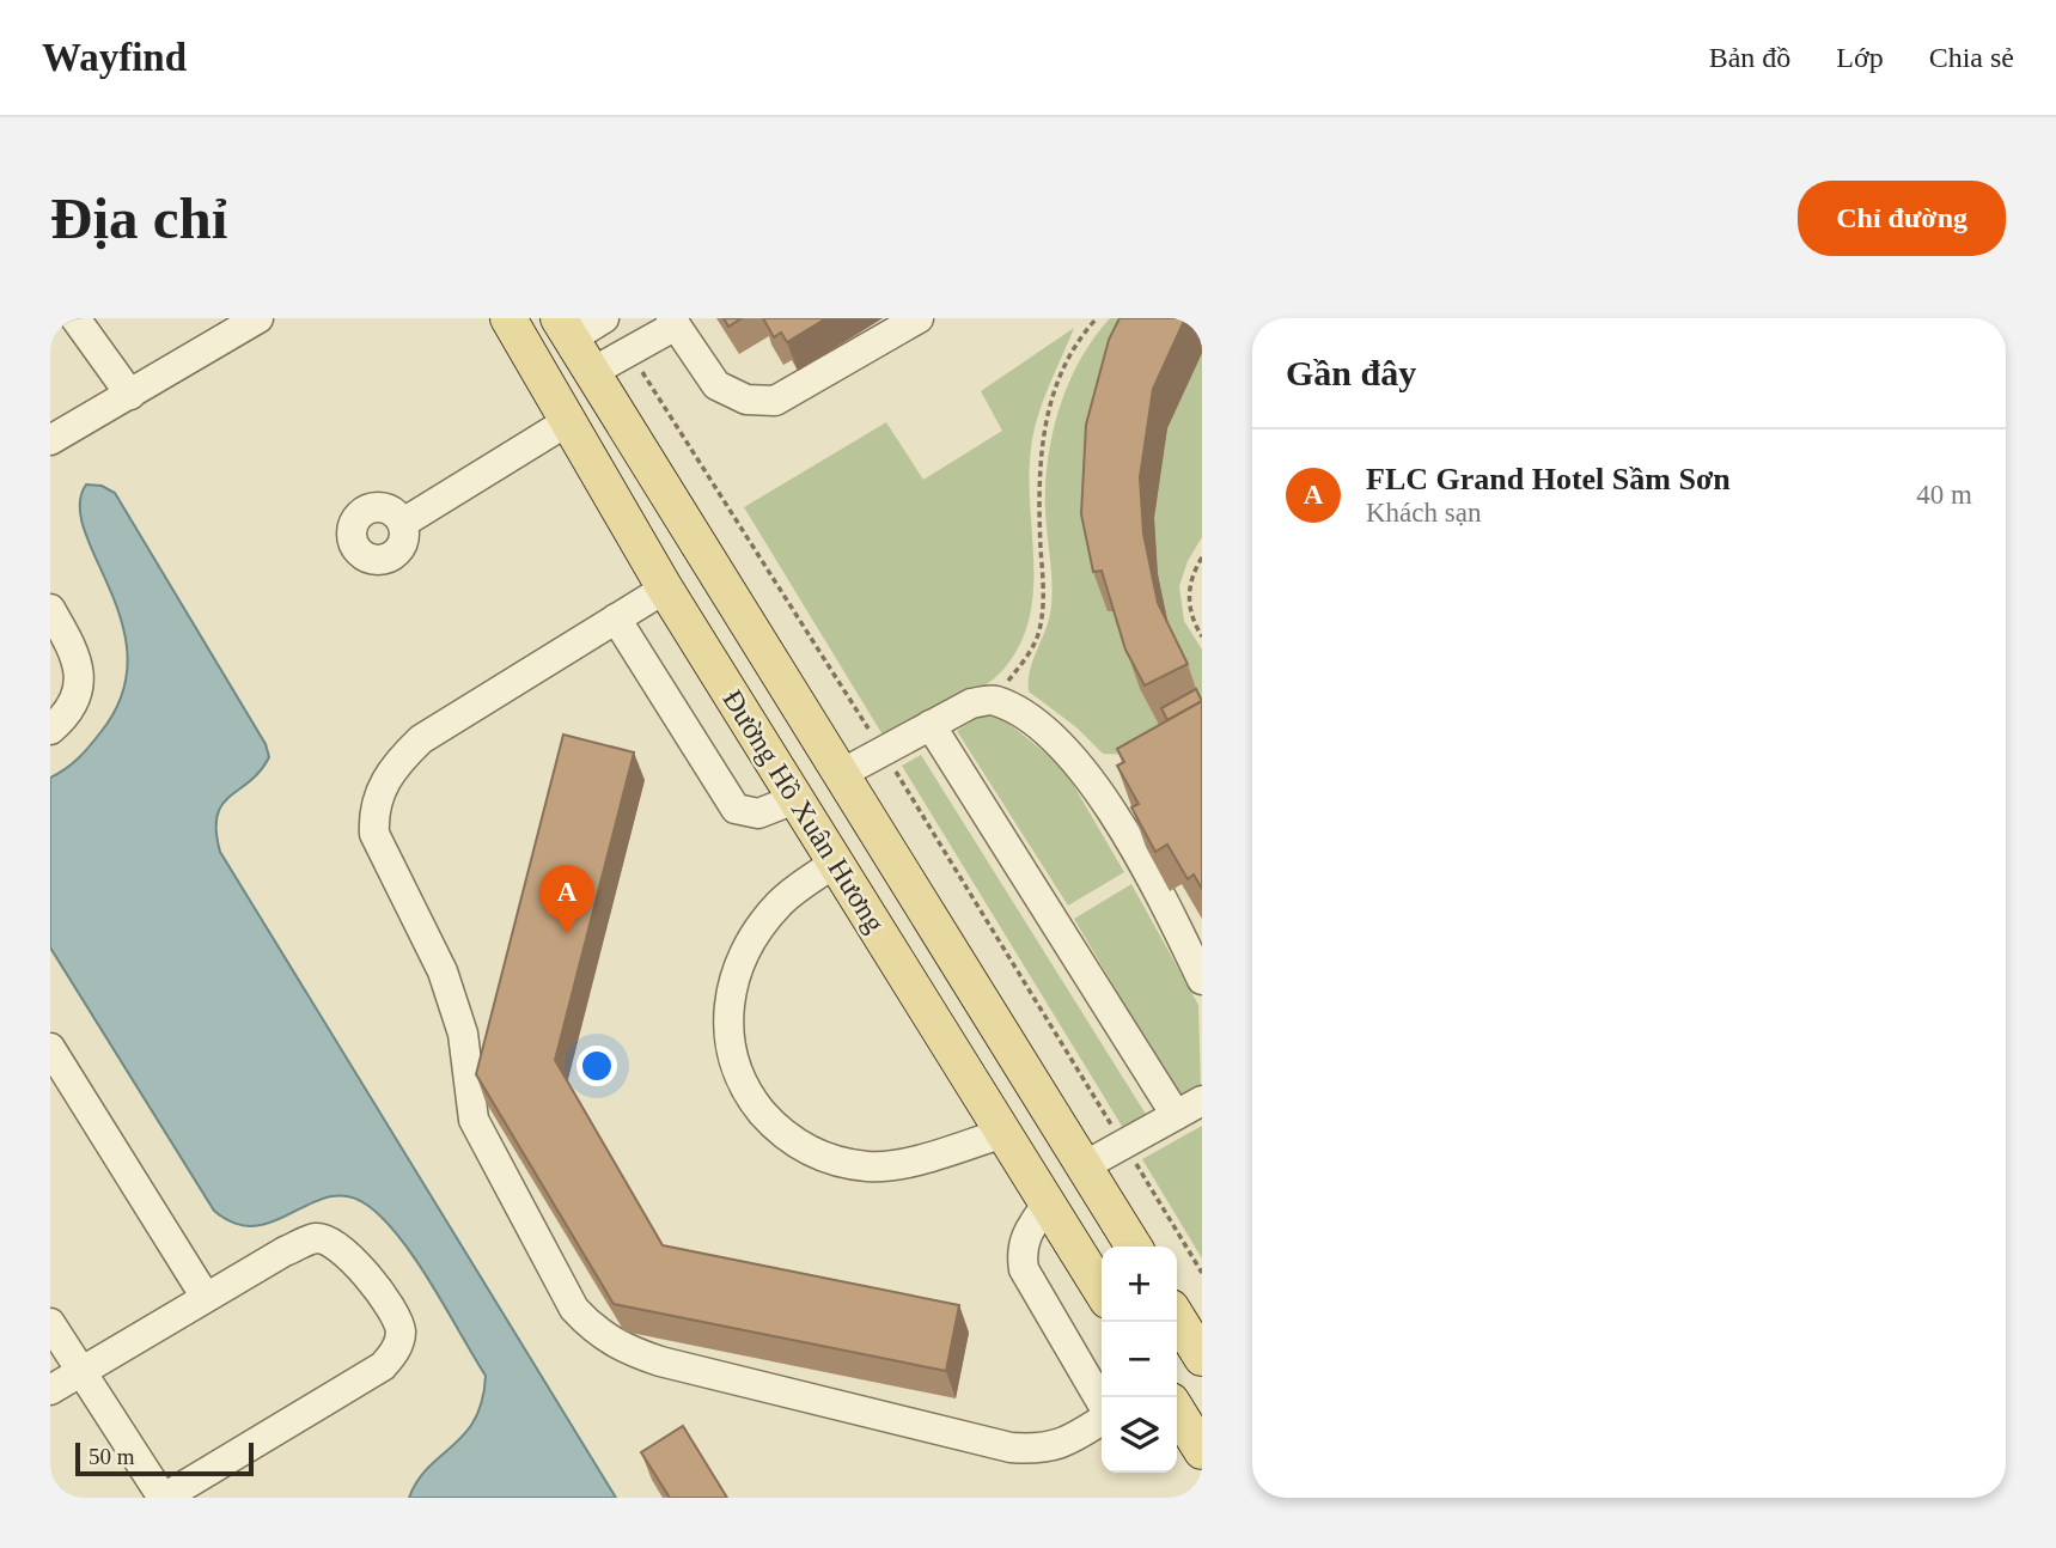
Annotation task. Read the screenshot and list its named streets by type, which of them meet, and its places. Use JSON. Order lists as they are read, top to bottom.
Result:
{
  "streets": {
    "main road": ["Đường Hồ Xuân Hương"]
  },
  "scale_bar": "50 m",
  "page": {
    "header": "Wayfind",
    "nav": ["Bản đồ", "Lớp", "Chia sẻ"],
    "buttons": "Chỉ đường",
    "title": "Địa chỉ",
    "heading": "Gần đây",
    "list": [
      {
        "mark": "A",
        "name": "FLC Grand Hotel Sầm Sơn",
        "note": "Khách sạn",
        "value": "40 m"
      }
    ],
    "pins": "A",
    "map_buttons": ["+", "−"],
    "scale": "50 m"
  }
}
